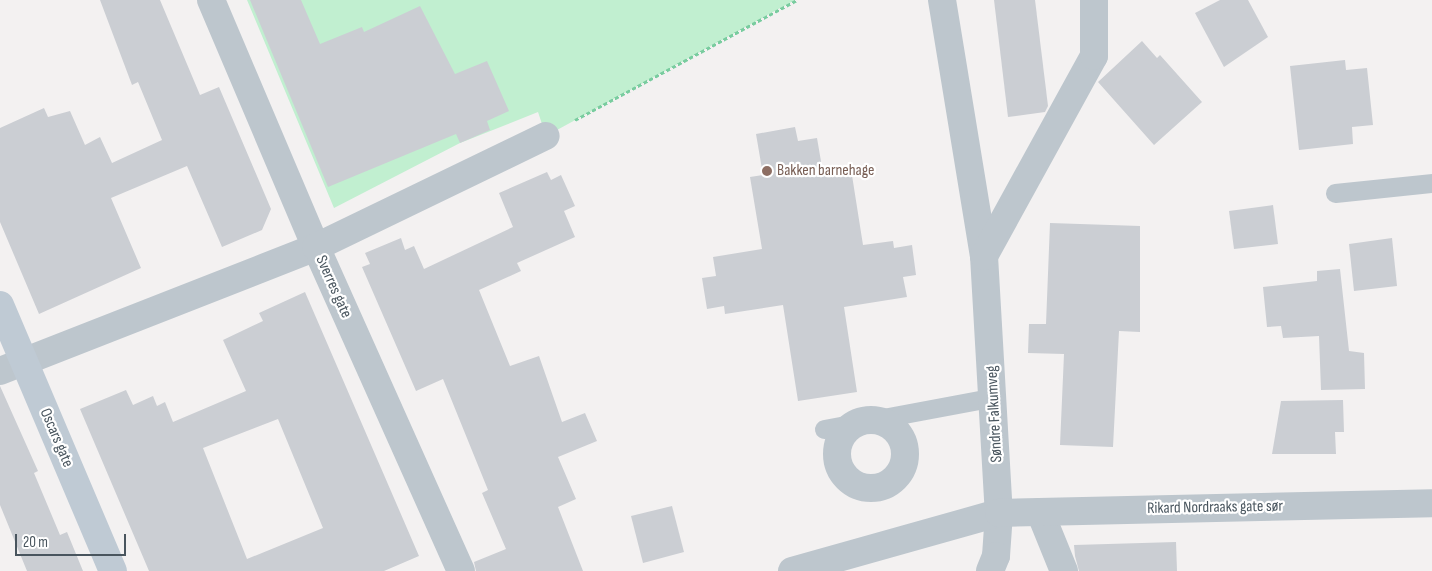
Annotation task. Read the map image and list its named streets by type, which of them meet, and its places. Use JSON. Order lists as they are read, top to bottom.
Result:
{
  "streets": {
    "street": [
      "Sverres gate",
      "Søndre Falkumveg",
      "Oscars gate",
      "Rikard Nordraaks gate sør"
    ]
  },
  "crossings": [
    ["Søndre Falkumveg", "Rikard Nordraaks gate sør"]
  ],
  "places": ["Bakken barnehage"],
  "scale_bar": "20 m"
}
